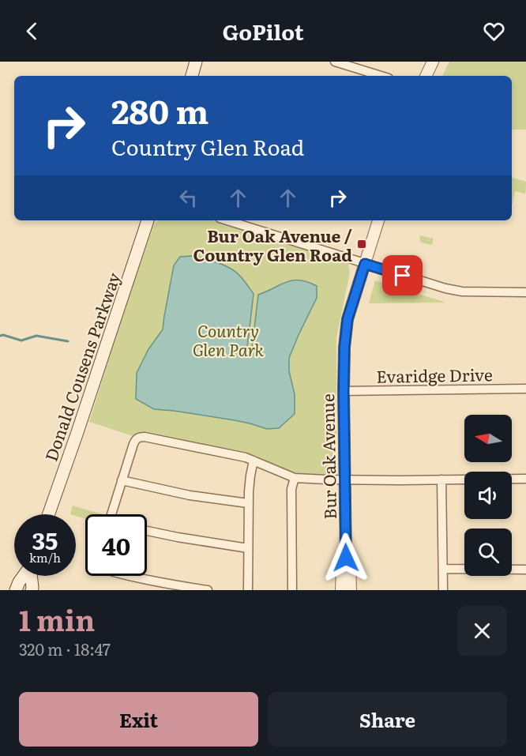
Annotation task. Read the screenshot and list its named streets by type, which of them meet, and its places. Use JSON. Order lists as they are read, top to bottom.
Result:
{
  "streets": {
    "main road": ["Donald Cousens Parkway"],
    "street": ["Evaridge Drive", "Bur Oak Avenue"]
  },
  "crossings": [
    ["Evaridge Drive", "Bur Oak Avenue"]
  ],
  "parks": ["Country Glen Park"],
  "places": {
    "transit": ["Bur Oak Avenue / Country Glen Road"]
  },
  "north": "left",
  "page": {
    "header": "GoPilot",
    "turn": ["280 m", "Country Glen Road"],
    "speed": "35 km/h",
    "limit": "40",
    "heading": ["1 min", "320 m · 18:47"],
    "buttons": ["Exit", "Share"]
  }
}
